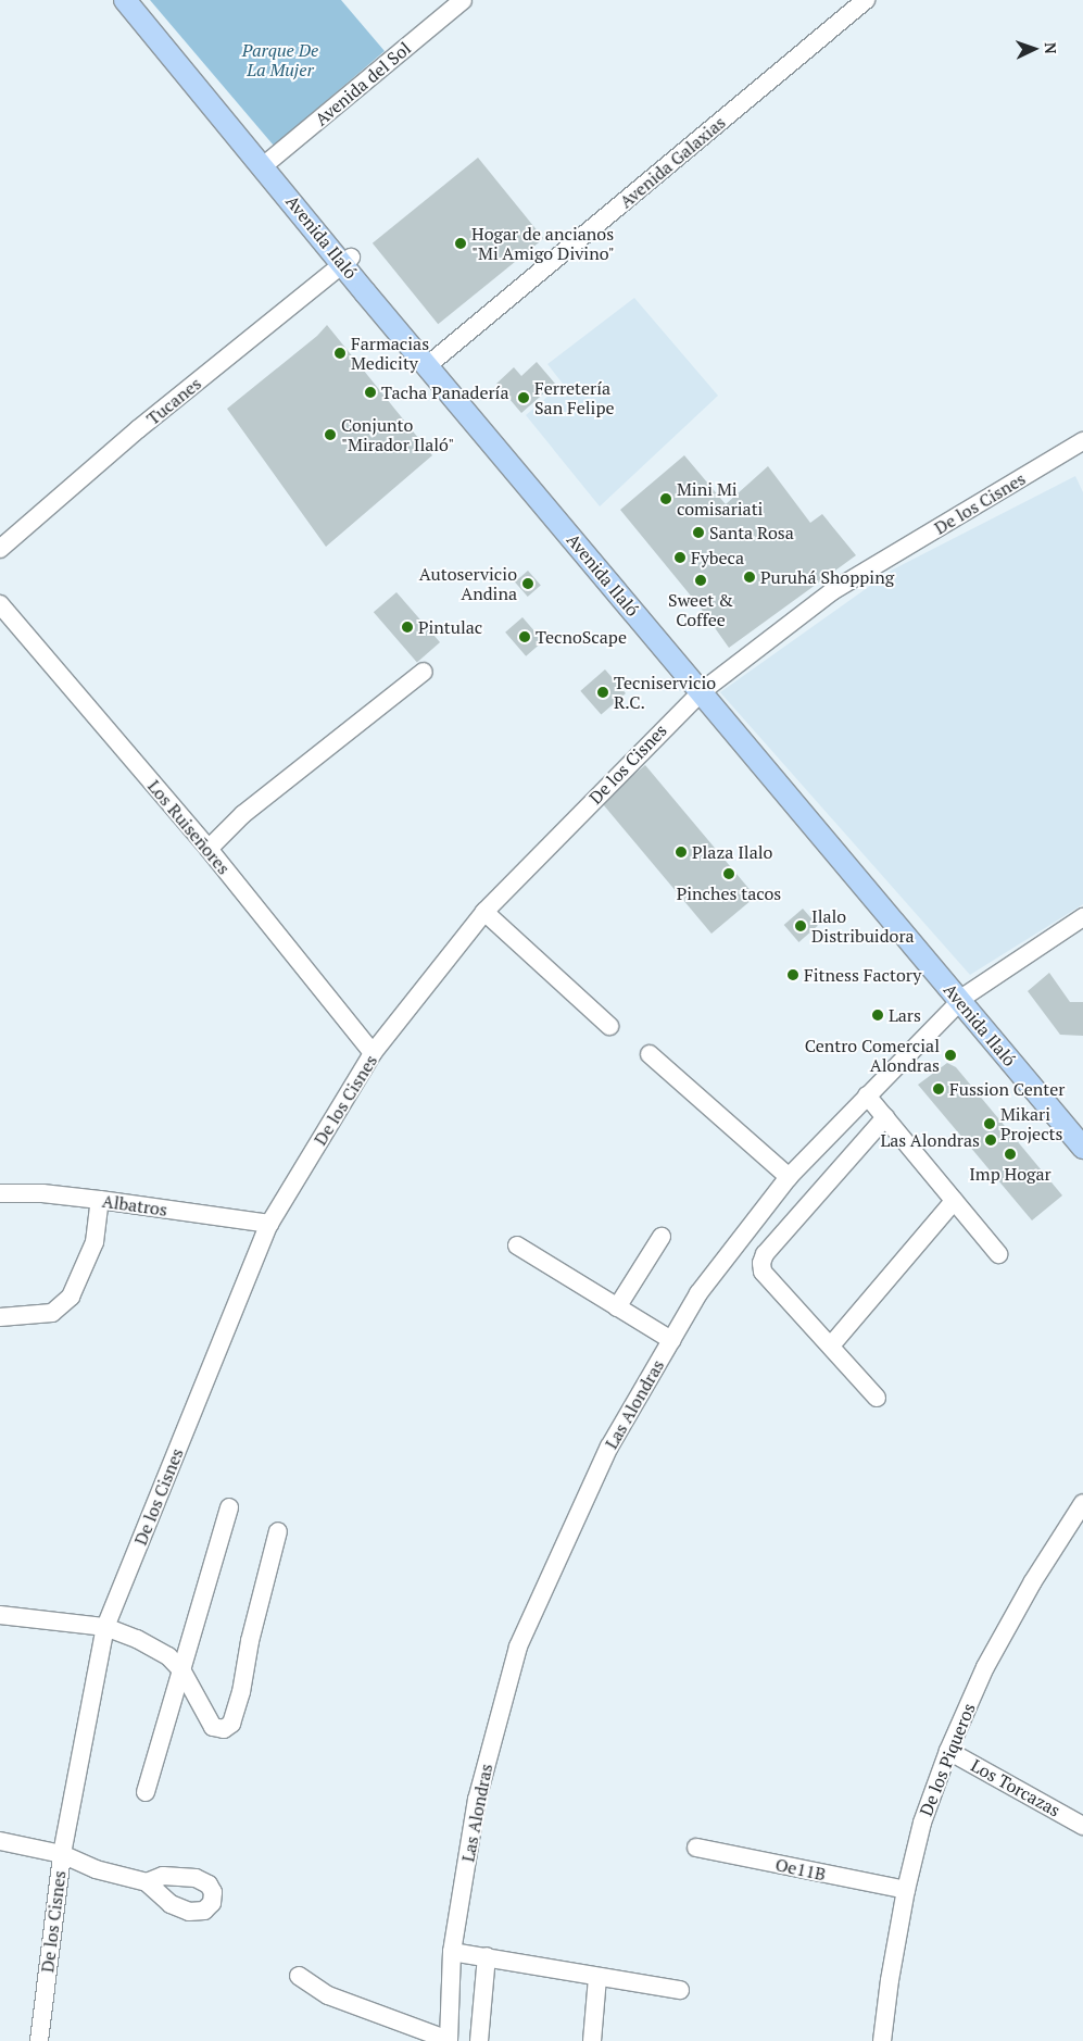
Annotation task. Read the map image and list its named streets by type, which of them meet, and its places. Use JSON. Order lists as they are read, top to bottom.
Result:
{
  "streets": {
    "main road": ["Avenida Ilaló"],
    "street": [
      "Avenida del Sol",
      "Avenida Galaxias",
      "Tucanes",
      "De los Cisnes",
      "Los Ruiseñores",
      "Albatros",
      "Las Alondras",
      "De los Piqueros",
      "Los Torcazas",
      "Oe11B"
    ]
  },
  "crossings": [
    ["Avenida del Sol", "Avenida Ilaló"],
    ["Avenida Galaxias", "Avenida Ilaló"],
    ["Avenida Ilaló", "Tucanes"],
    ["Avenida Ilaló", "De los Cisnes"],
    ["Avenida Ilaló", "Las Alondras"],
    ["De los Cisnes", "Los Ruiseñores"],
    ["De los Cisnes", "Albatros"],
    ["De los Piqueros", "Los Torcazas"],
    ["De los Piqueros", "Oe11B"]
  ],
  "parks": ["Parque De La Mujer"],
  "places": [
    "Hogar de ancianos \"Mi Amigo Divino\"",
    "Farmacias Medicity",
    "Tacha Panadería",
    "Ferretería San Felipe",
    "Conjunto \"Mirador Ilaló\"",
    "Mini Mi comisariati",
    "Santa Rosa",
    "Fybeca",
    "Puruhá Shopping",
    "Sweet & Coffee",
    "Autoservicio Andina",
    "Pintulac",
    "TecnoScape",
    "Tecniservicio R.C.",
    "Plaza Ilalo",
    "Pinches tacos",
    "Ilalo Distribuidora",
    "Fitness Factory",
    "Lars",
    "Centro Comercial Alondras",
    "Fussion Center",
    "Mikari Projects",
    "Las Alondras",
    "Imp Hogar"
  ],
  "north": "right"
}
